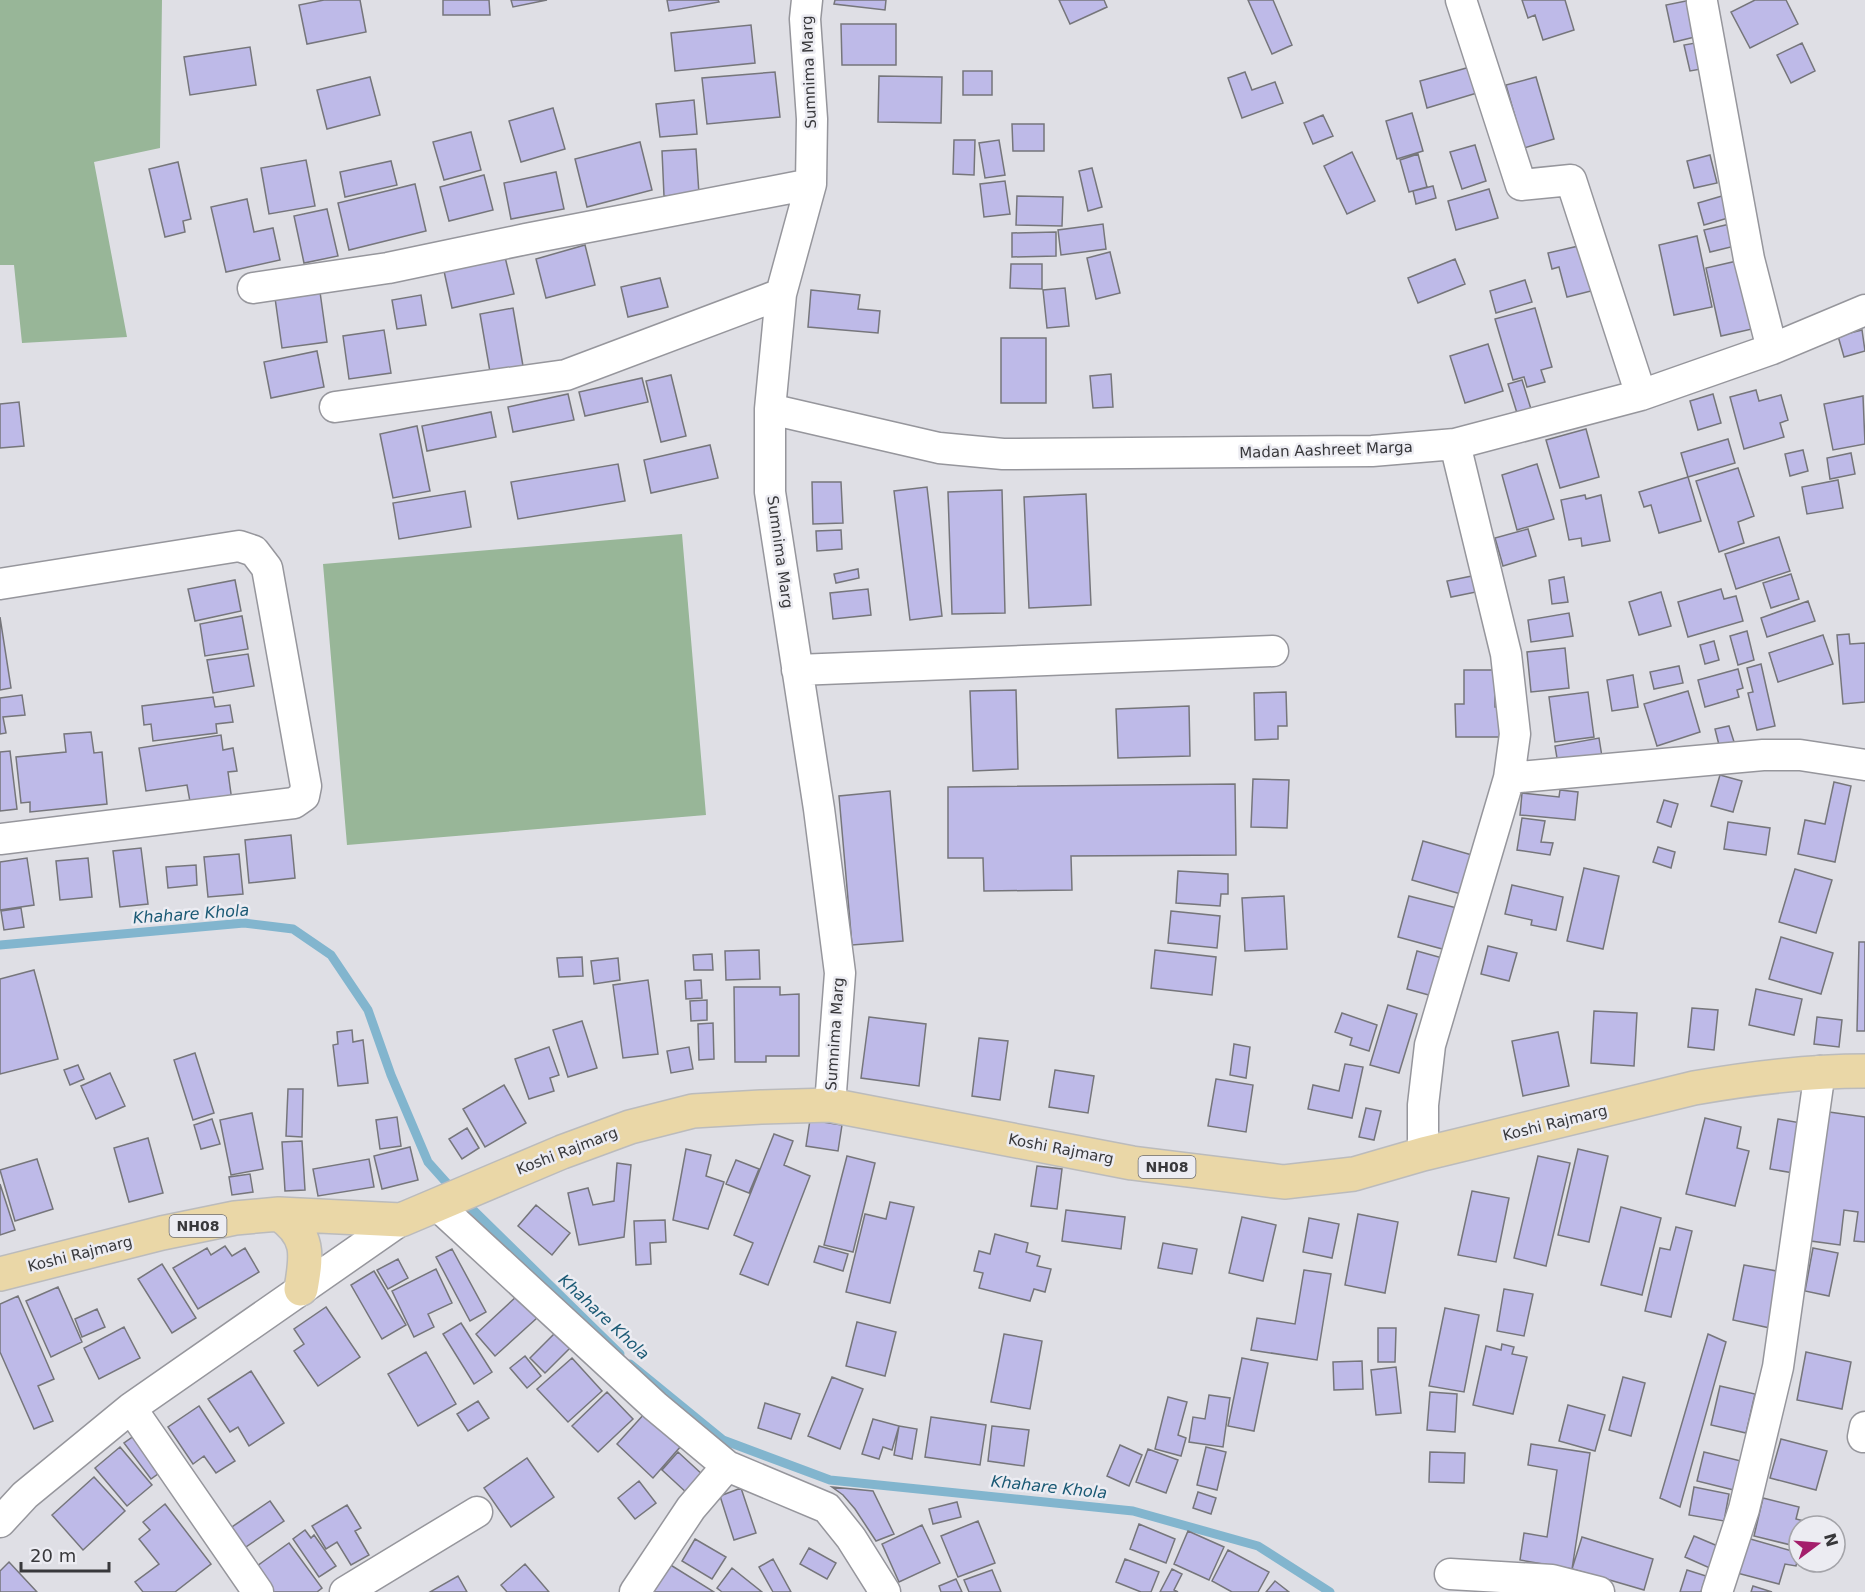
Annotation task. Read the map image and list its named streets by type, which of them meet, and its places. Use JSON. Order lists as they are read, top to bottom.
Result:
{
  "streets": {
    "main road": ["Koshi Rajmarg", "NH08"],
    "street": ["Sumnima Marg", "Madan Aashreet Marga"]
  },
  "crossings": [
    ["Sumnima Marg", "Madan Aashreet Marga"],
    ["Sumnima Marg", "Koshi Rajmarg"]
  ],
  "water": ["Khahare Khola"],
  "scale_bar": "20 m",
  "north": "right"
}
